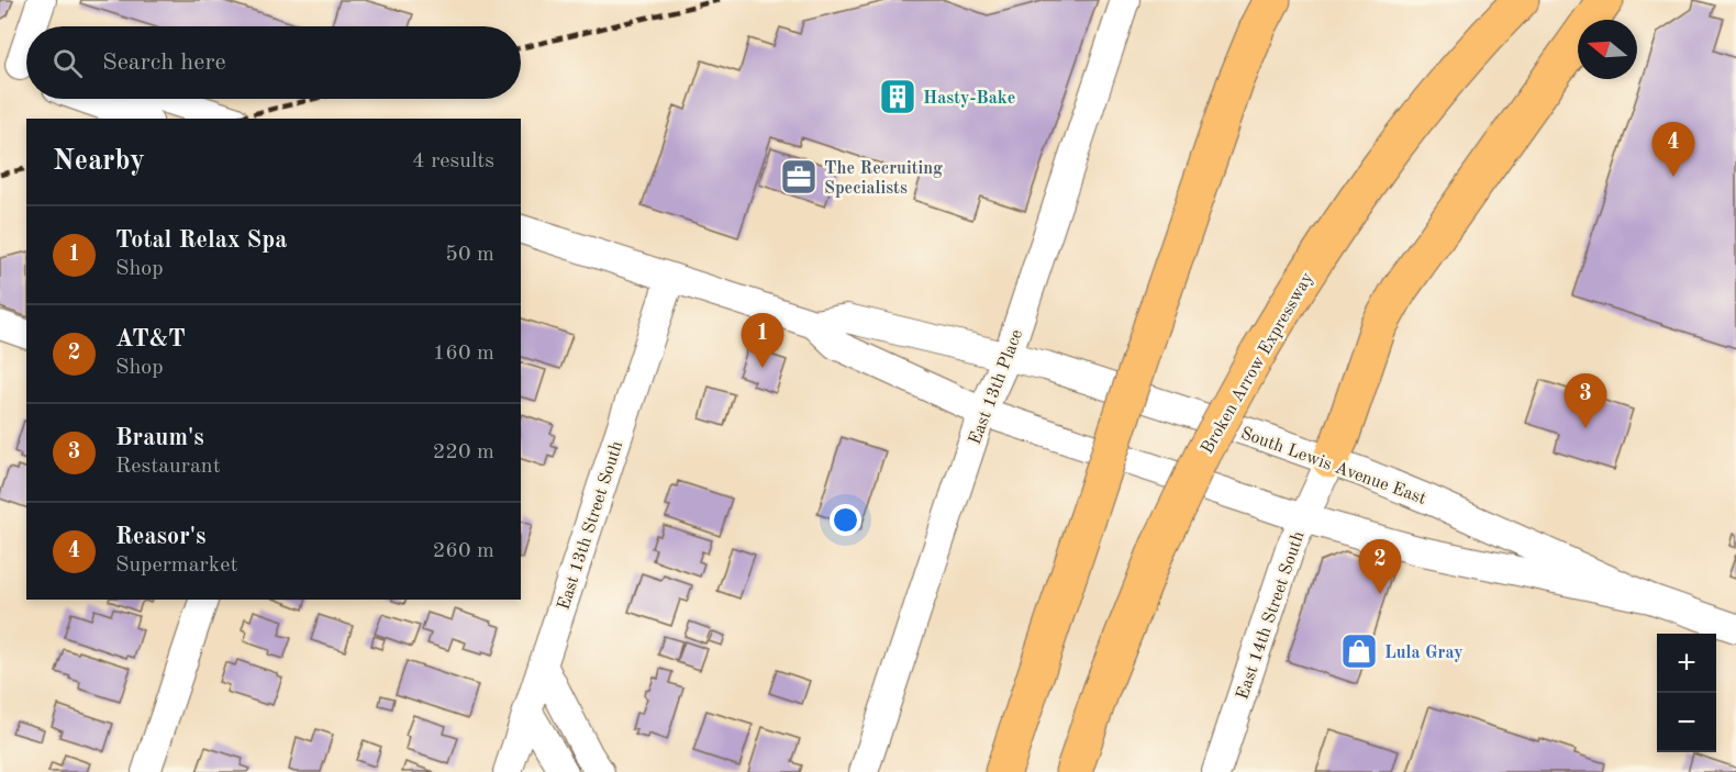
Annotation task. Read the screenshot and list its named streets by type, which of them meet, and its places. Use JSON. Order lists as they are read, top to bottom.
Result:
{
  "streets": {
    "highway": ["Broken Arrow Expressway"],
    "street": [
      "East 13th Place",
      "South Lewis Avenue East",
      "East 13th Street South",
      "East 14th Street South"
    ]
  },
  "crossings": [
    ["East 13th Place", "South Lewis Avenue East"],
    ["South Lewis Avenue East", "East 13th Street South"],
    ["South Lewis Avenue East", "East 14th Street South"]
  ],
  "places": {
    "building": ["Hasty-Bake"],
    "office": ["The Recruiting Specialists"],
    "shop": ["Lula Gray"]
  },
  "north": "left",
  "page": {
    "search": "Search here",
    "heading": ["Nearby", "4 results"],
    "pins": [
      "4",
      "1",
      "3",
      "2"
    ],
    "list": [
      {
        "mark": "1",
        "name": "Total Relax Spa",
        "note": "Shop",
        "value": "50 m"
      },
      {
        "mark": "2",
        "name": "AT&T",
        "note": "Shop",
        "value": "160 m"
      },
      {
        "mark": "3",
        "name": "Braum's",
        "note": "Restaurant",
        "value": "220 m"
      },
      {
        "mark": "4",
        "name": "Reasor's",
        "note": "Supermarket",
        "value": "260 m"
      }
    ],
    "map_buttons": ["+", "−"]
  }
}
